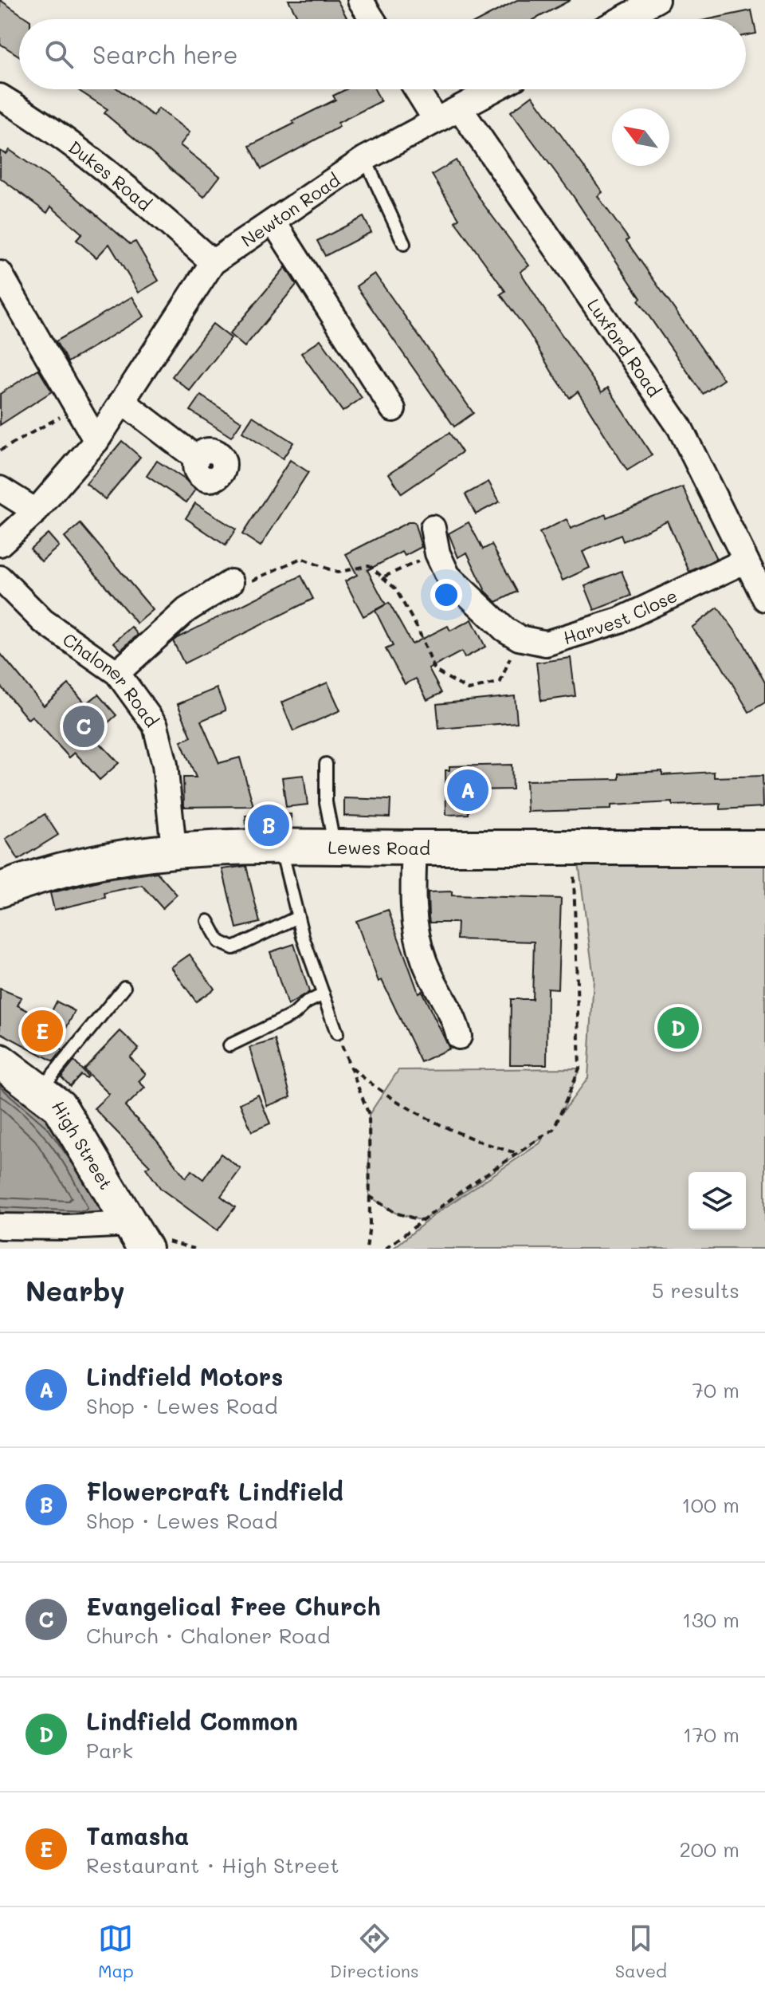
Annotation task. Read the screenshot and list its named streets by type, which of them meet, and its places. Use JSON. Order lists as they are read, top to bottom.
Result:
{
  "streets": {
    "main road": ["Lewes Road", "High Street"],
    "street": [
      "Dukes Road",
      "Newton Road",
      "Luxford Road",
      "Harvest Close",
      "Chaloner Road"
    ]
  },
  "crossings": [
    ["Dukes Road", "Newton Road"],
    ["Newton Road", "Luxford Road"],
    ["Luxford Road", "Harvest Close"],
    ["Chaloner Road", "Lewes Road"]
  ],
  "north": "top left",
  "page": {
    "search": "Search here",
    "pins": [
      "C",
      "A",
      "B",
      "D",
      "E"
    ],
    "heading": ["Nearby", "5 results"],
    "list": [
      {
        "mark": "A",
        "name": "Lindfield Motors",
        "note": "Shop · Lewes Road",
        "value": "70 m"
      },
      {
        "mark": "B",
        "name": "Flowercraft Lindfield",
        "note": "Shop · Lewes Road",
        "value": "100 m"
      },
      {
        "mark": "C",
        "name": "Evangelical Free Church",
        "note": "Church · Chaloner Road",
        "value": "130 m"
      },
      {
        "mark": "D",
        "name": "Lindfield Common",
        "note": "Park",
        "value": "170 m"
      },
      {
        "mark": "E",
        "name": "Tamasha",
        "note": "Restaurant · High Street",
        "value": "200 m"
      }
    ],
    "nav": ["Map", "Directions", "Saved"]
  }
}
